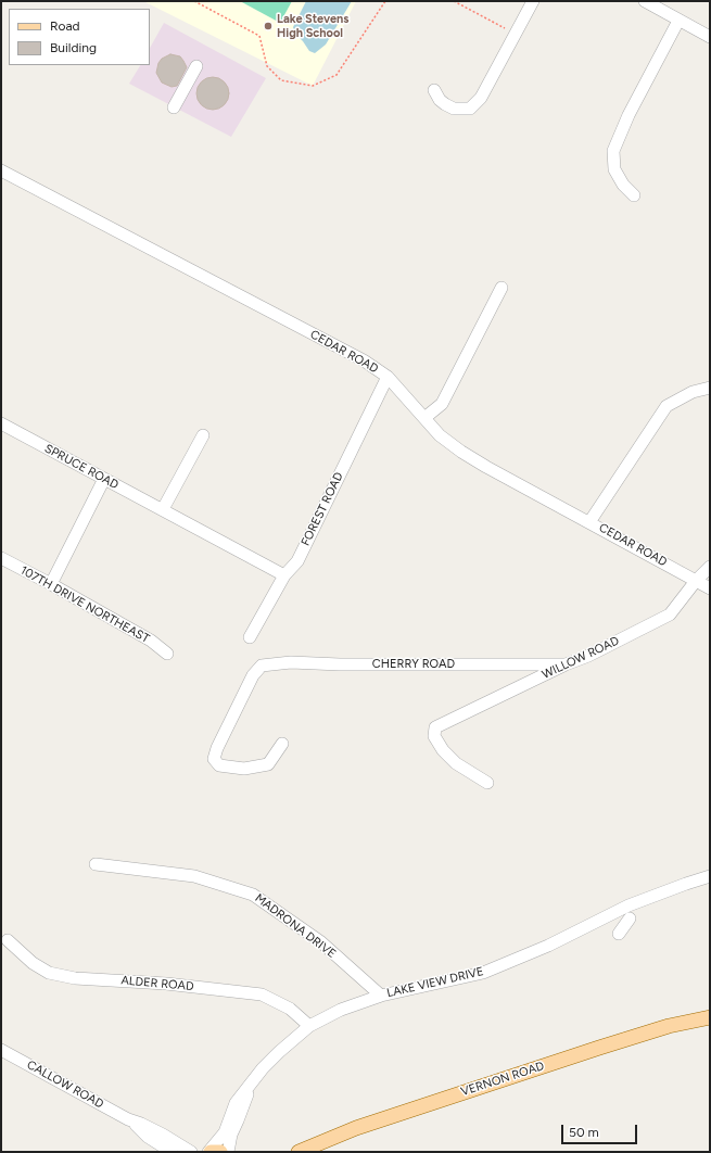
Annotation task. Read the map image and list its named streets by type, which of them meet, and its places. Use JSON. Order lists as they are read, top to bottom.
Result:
{
  "streets": {
    "main road": ["VERNON ROAD"],
    "street": [
      "CEDAR ROAD",
      "SPRUCE ROAD",
      "FOREST ROAD",
      "107TH DRIVE NORTHEAST",
      "WILLOW ROAD",
      "CHERRY ROAD",
      "MADRONA DRIVE",
      "LAKE VIEW DRIVE",
      "ALDER ROAD",
      "CALLOW ROAD"
    ]
  },
  "crossings": [
    ["CEDAR ROAD", "FOREST ROAD"],
    ["CEDAR ROAD", "WILLOW ROAD"],
    ["SPRUCE ROAD", "FOREST ROAD"],
    ["WILLOW ROAD", "CHERRY ROAD"],
    ["MADRONA DRIVE", "LAKE VIEW DRIVE"],
    ["LAKE VIEW DRIVE", "ALDER ROAD"]
  ],
  "places": ["Lake Stevens High School"],
  "legend": ["Road", "Building"],
  "scale_bar": "50 m"
}
